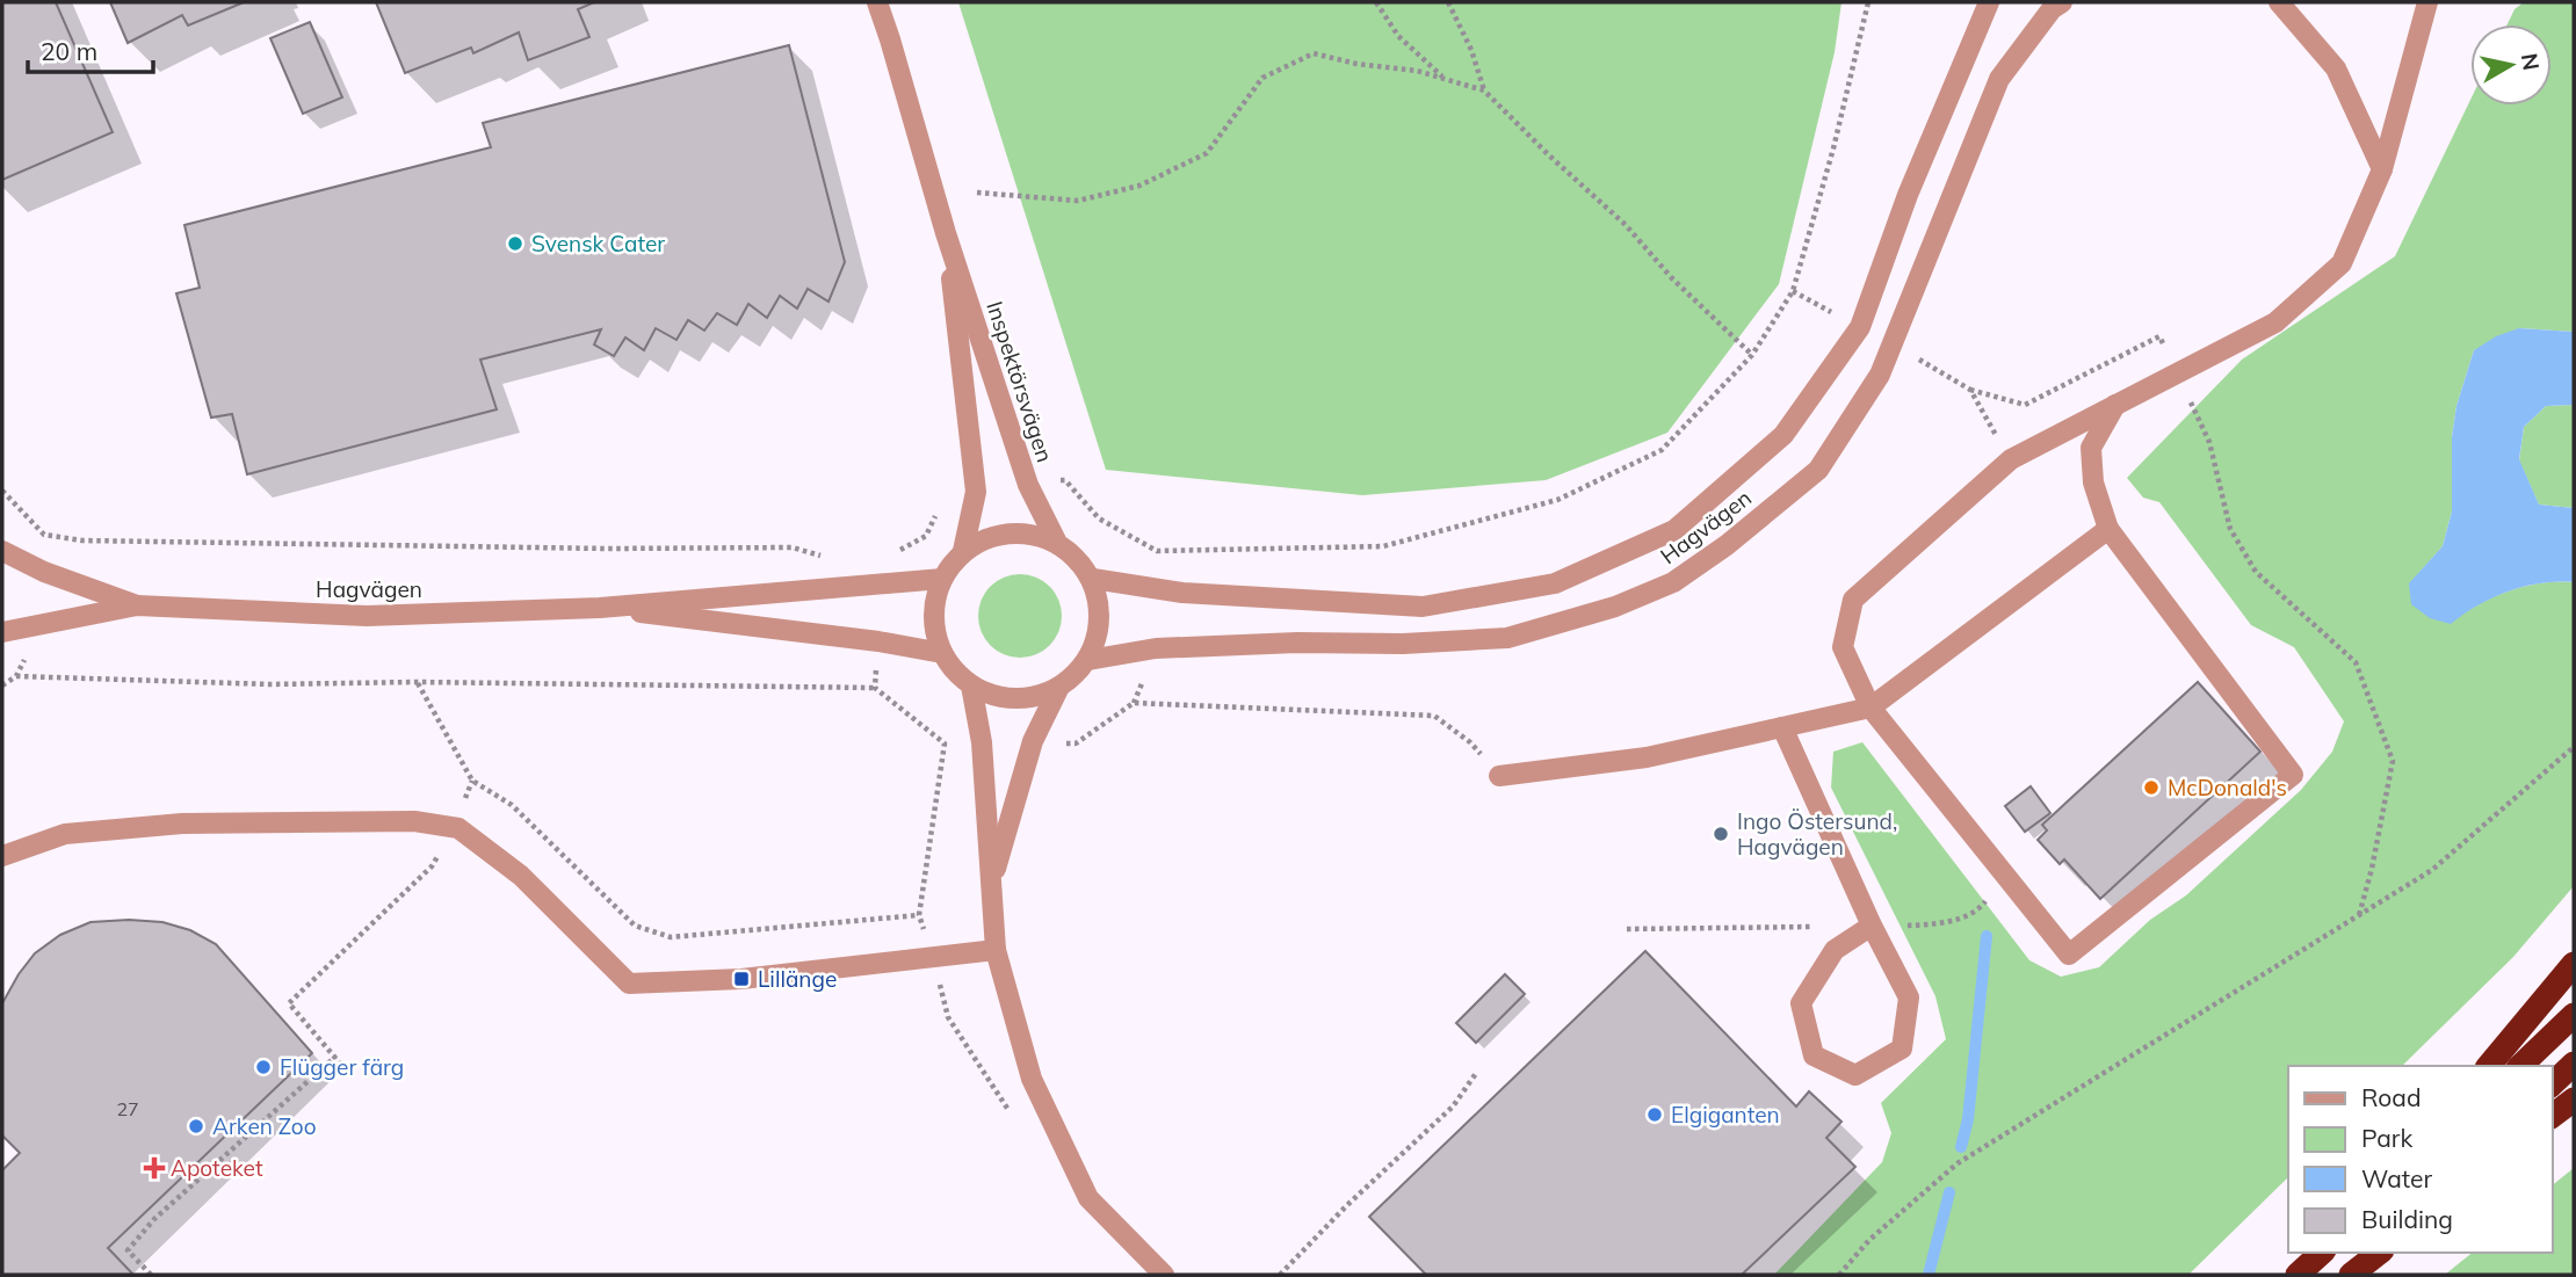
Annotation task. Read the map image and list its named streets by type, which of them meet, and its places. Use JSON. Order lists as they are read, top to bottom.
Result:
{
  "streets": {
    "street": ["Inspektörsvägen", "Hagvägen"]
  },
  "crossings": [
    ["Inspektörsvägen", "Hagvägen"]
  ],
  "places": {
    "other": [
      "Svensk Cater",
      "McDonald's",
      "Ingo Östersund, Hagvägen",
      "Flügger färg",
      "Elgiganten",
      "Arken Zoo"
    ],
    "transit": ["Lillänge"],
    "health": ["Apoteket"]
  },
  "house_numbers": ["27"],
  "legend": [
    "Road",
    "Park",
    "Water",
    "Building"
  ],
  "scale_bar": "20 m",
  "north": "right"
}
